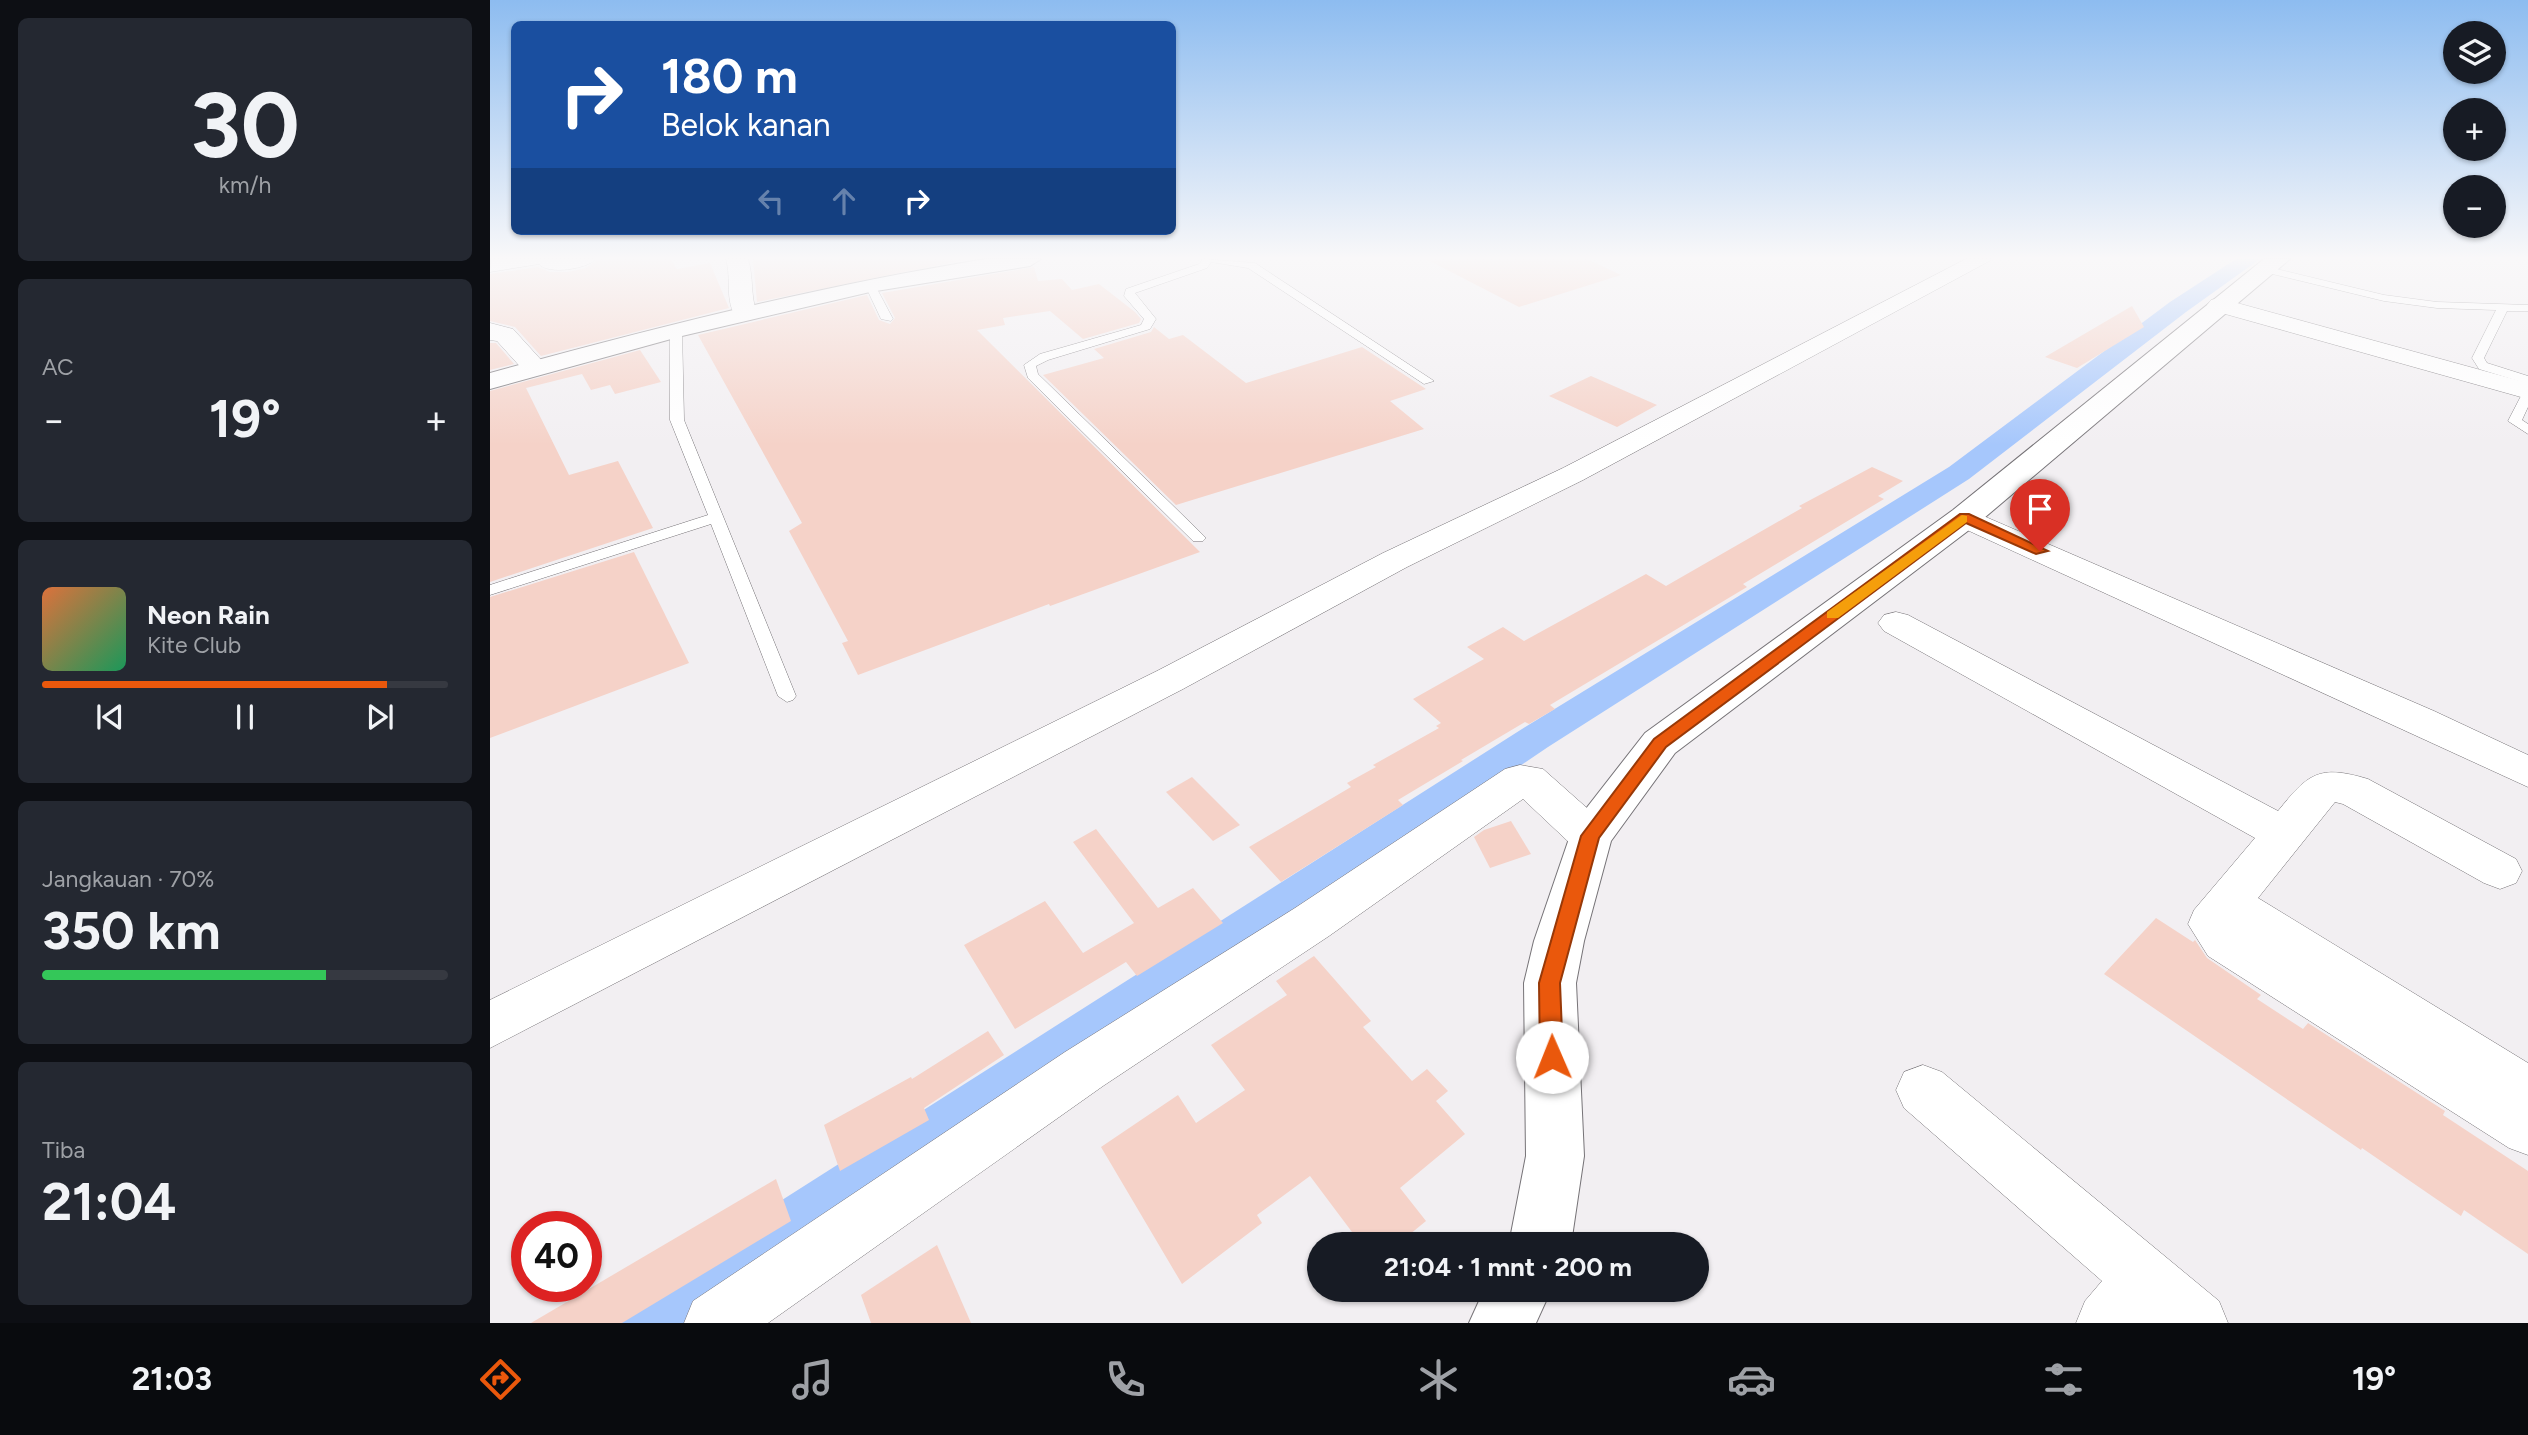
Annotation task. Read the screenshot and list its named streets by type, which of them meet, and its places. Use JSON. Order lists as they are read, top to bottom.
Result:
{
  "page": {
    "tile": [
      ["30", "km/h"],
      "AC",
      ["Jangkauan · 70%", "350 km"],
      ["Tiba", "21:04"]
    ],
    "map_buttons": ["+", "−"],
    "turn": ["180 m", "Belok kanan"],
    "heat": ["−", "19°", "+"],
    "song": ["Neon Rain", "Kite Club"],
    "limit": "40",
    "trip": "21:04 · 1 mnt · 200 m",
    "tabs": ["21:03", "19°"]
  }
}
